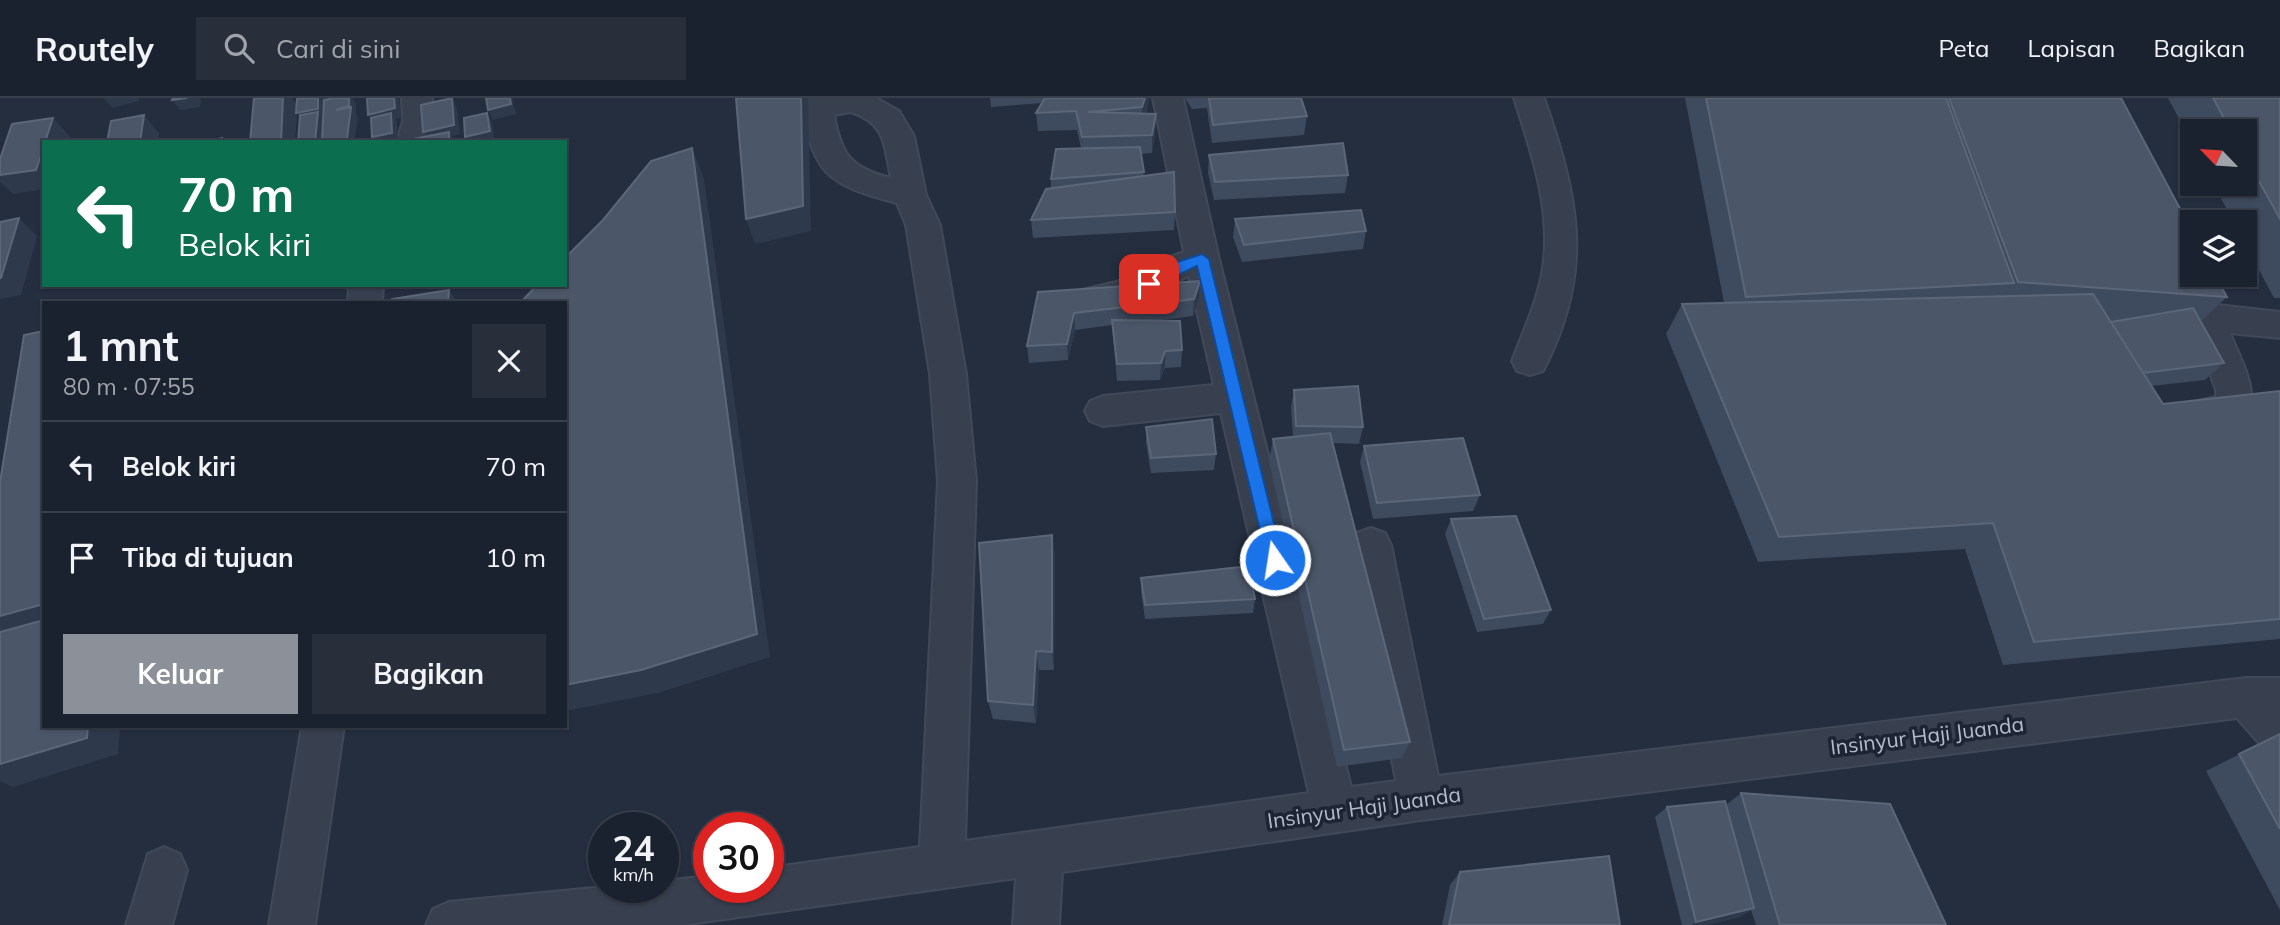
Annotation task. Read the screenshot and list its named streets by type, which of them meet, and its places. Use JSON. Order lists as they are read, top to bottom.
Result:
{
  "streets": {
    "street": ["Insinyur Haji Juanda"]
  },
  "north": "top left",
  "page": {
    "header": "Routely",
    "search": "Cari di sini",
    "nav": ["Peta", "Lapisan", "Bagikan"],
    "turn": ["70 m", "Belok kiri"],
    "heading": ["1 mnt", "80 m · 07:55"],
    "list": [
      {
        "name": "Belok kiri",
        "value": "70 m"
      },
      {
        "name": "Tiba di tujuan",
        "value": "10 m"
      }
    ],
    "buttons": ["Keluar", "Bagikan"],
    "speed": "24 km/h",
    "limit": "30"
  }
}
